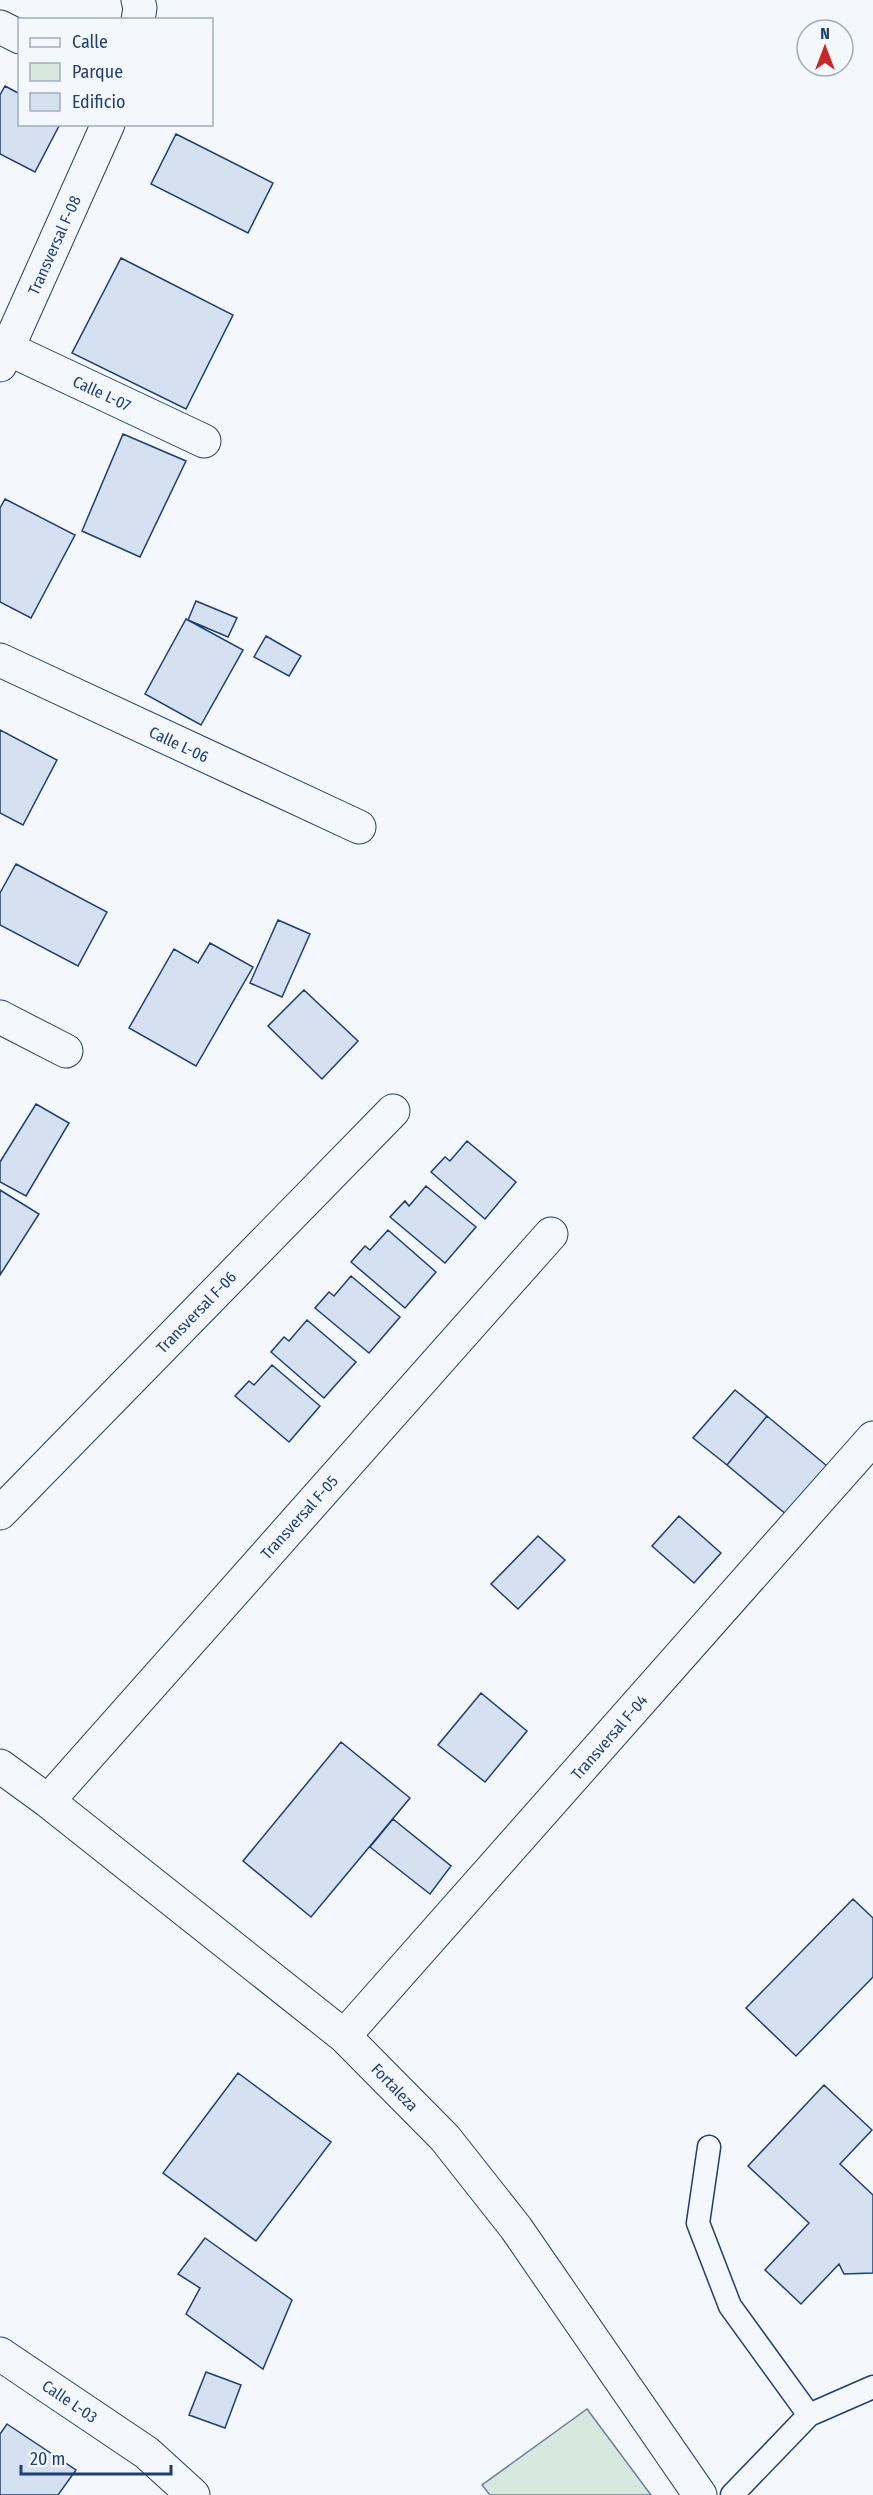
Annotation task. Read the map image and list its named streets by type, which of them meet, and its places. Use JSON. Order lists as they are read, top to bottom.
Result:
{
  "streets": {
    "street": [
      "Transversal F-08",
      "Calle L-07",
      "Calle L-06",
      "Transversal F-06",
      "Transversal F-05",
      "Transversal F-04",
      "Fortaleza",
      "Calle L-03"
    ]
  },
  "crossings": [
    ["Transversal F-08", "Calle L-07"],
    ["Transversal F-05", "Fortaleza"],
    ["Transversal F-04", "Fortaleza"]
  ],
  "legend": ["Calle", "Parque", "Edificio"],
  "scale_bar": "20 m",
  "north": "top"
}
